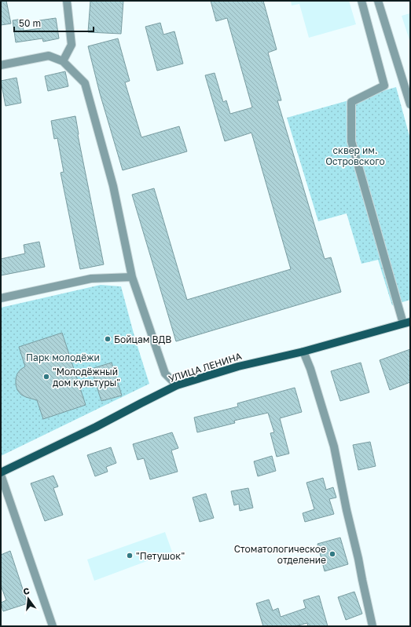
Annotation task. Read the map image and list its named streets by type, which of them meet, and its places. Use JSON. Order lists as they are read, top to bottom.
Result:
{
  "streets": {
    "main road": ["УЛИЦА ЛЕНИНА"]
  },
  "parks": ["сквер им. Островского", "Парк молодёжи"],
  "places": [
    "Бойцам ВДВ",
    "\"Молодёжный дом культуры\"",
    "Стоматологическое отделение",
    "\"Петушок\""
  ],
  "scale_bar": "50 m",
  "north": "top"
}
